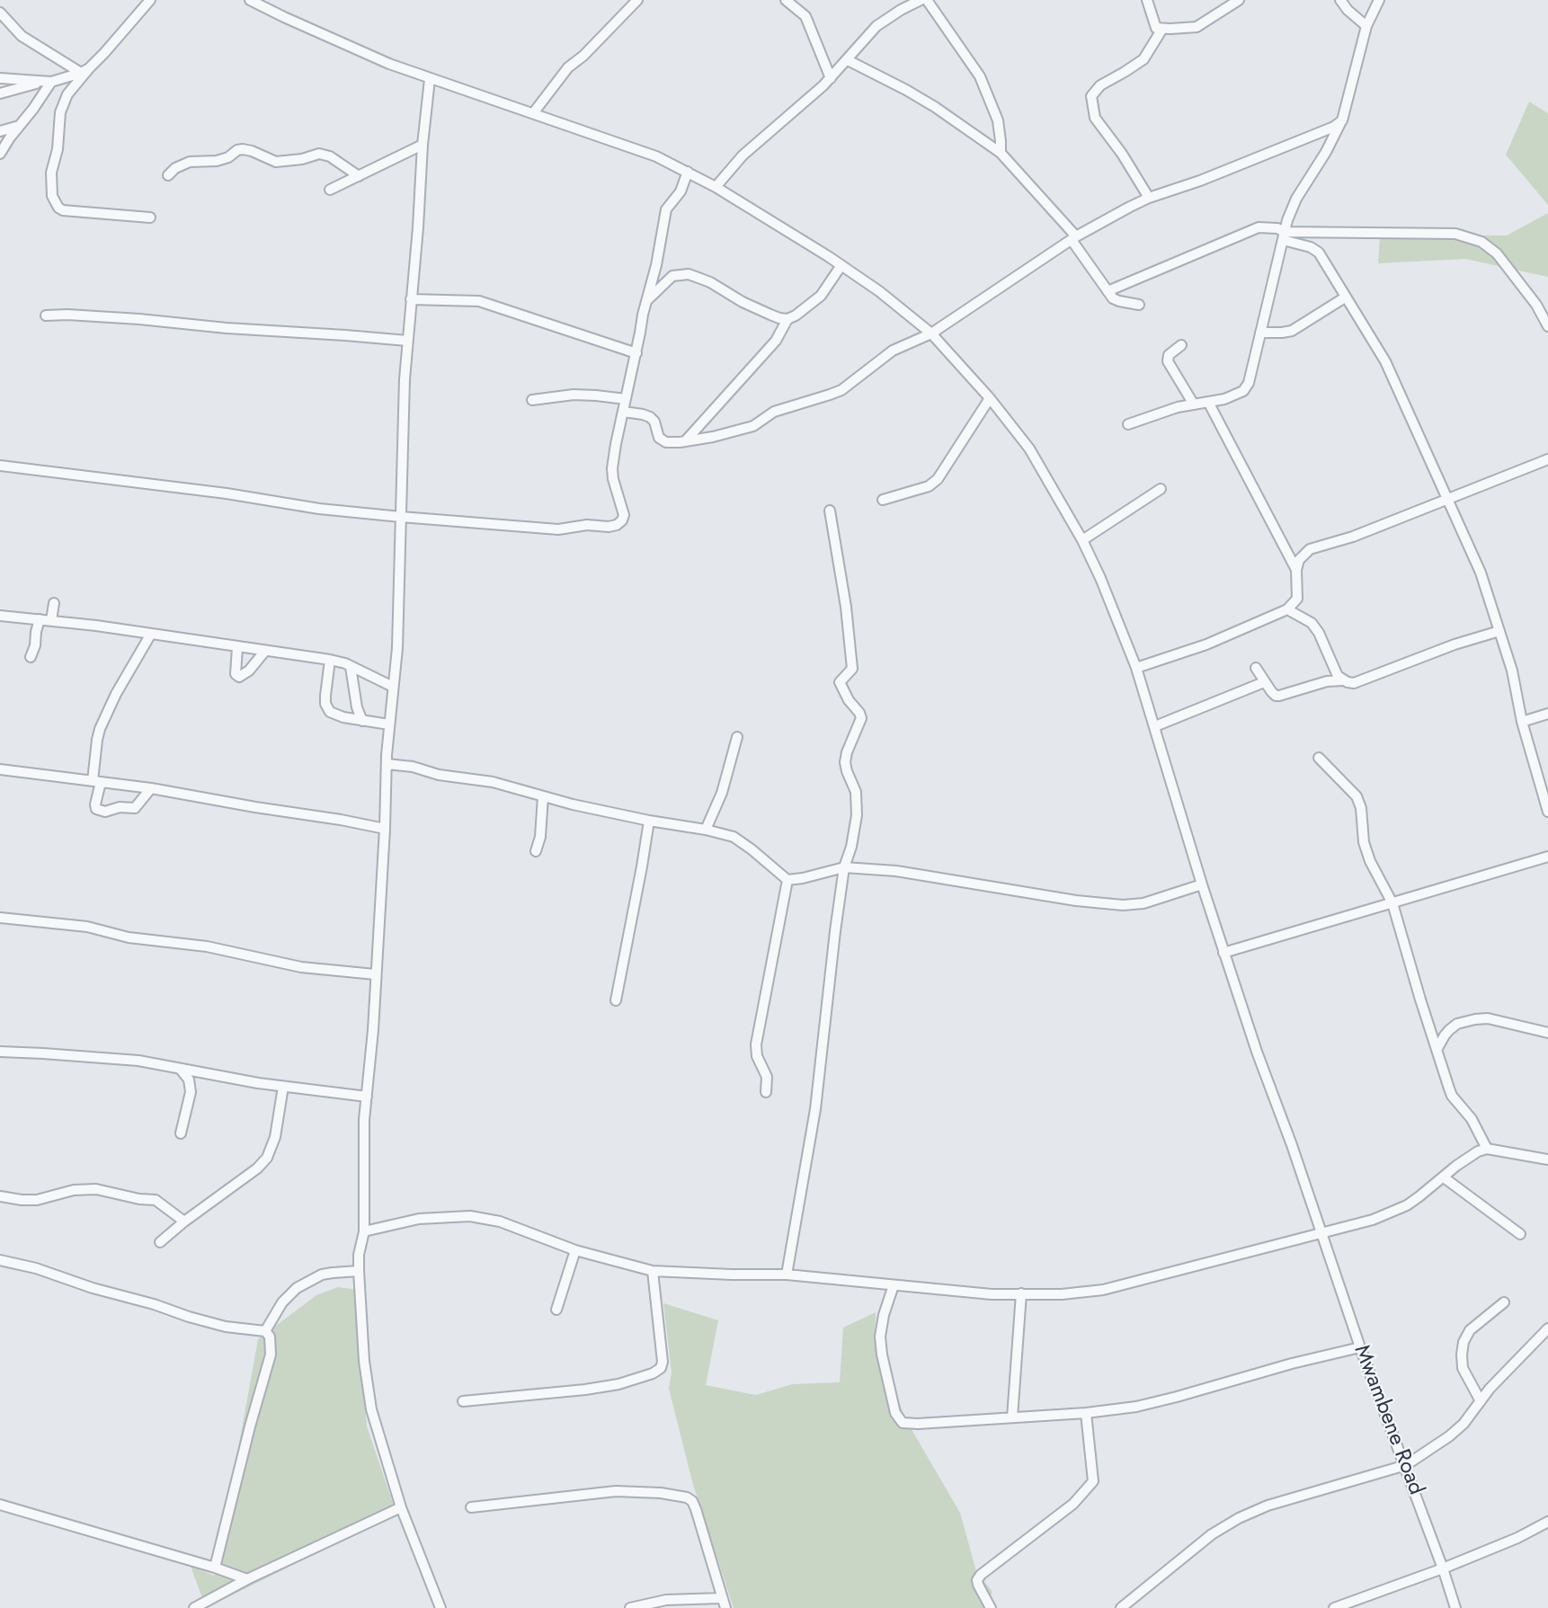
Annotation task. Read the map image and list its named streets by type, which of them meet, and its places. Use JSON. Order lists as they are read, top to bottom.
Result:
{
  "streets": {
    "street": ["Mwambene Road"]
  }
}
